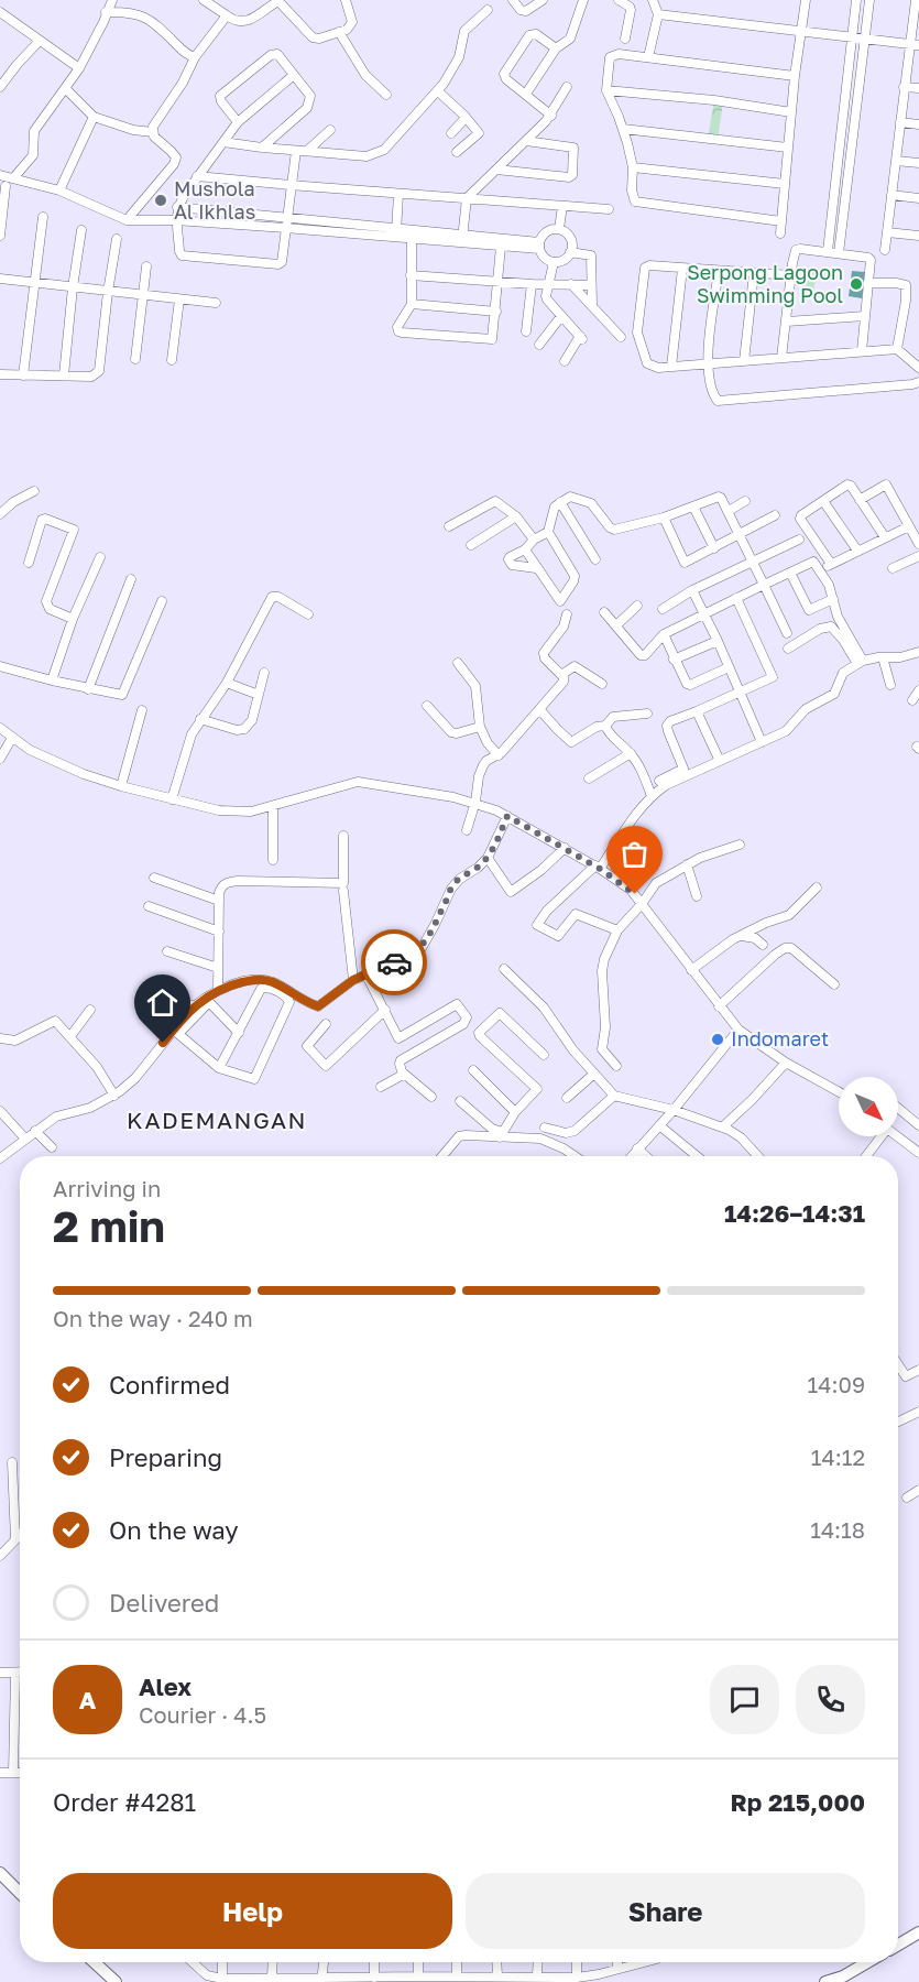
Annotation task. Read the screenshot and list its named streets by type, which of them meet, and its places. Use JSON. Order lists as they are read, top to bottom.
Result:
{
  "districts": ["KADEMANGAN"],
  "places": ["Mushola Al Ikhlas", "Serpong Lagoon Swimming Pool", "Indomaret"],
  "north": "bottom right",
  "page": {
    "heading": ["2 min", "Arriving in", "14:26–14:31"],
    "panel": [
      "Alex",
      "Courier · 4.5",
      "Order #4281",
      "Rp 215,000"
    ],
    "bar": "On the way · 240 m",
    "list": [
      ["Confirmed", "14:09"],
      ["Preparing", "14:12"],
      ["On the way", "14:18"],
      "Delivered"
    ],
    "round": "A",
    "buttons": ["Help", "Share"]
  }
}
